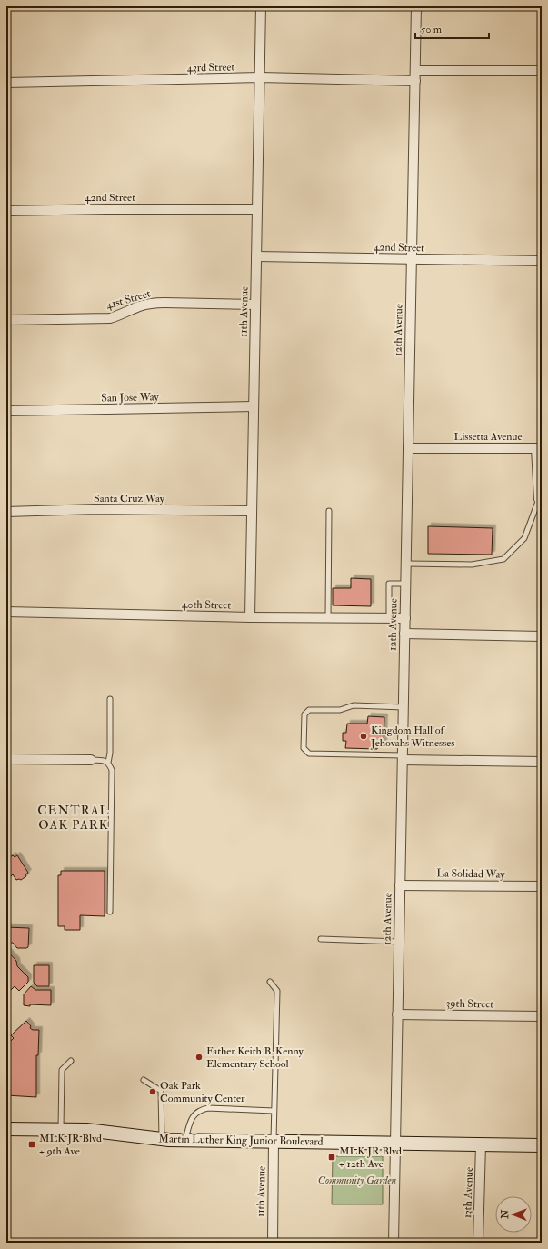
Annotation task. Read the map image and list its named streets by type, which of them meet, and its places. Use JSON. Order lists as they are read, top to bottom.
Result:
{
  "streets": {
    "street": [
      "43rd Street",
      "42nd Street",
      "41st Street",
      "11th Avenue",
      "12th Avenue",
      "San Jose Way",
      "Lissetta Avenue",
      "Santa Cruz Way",
      "40th Street",
      "La Solidad Way",
      "39th Street",
      "Martin Luther King Junior Boulevard",
      "13th Avenue"
    ]
  },
  "crossings": [
    ["43rd Street", "11th Avenue"],
    ["43rd Street", "12th Avenue"],
    ["42nd Street", "11th Avenue"],
    ["42nd Street", "12th Avenue"],
    ["41st Street", "11th Avenue"],
    ["11th Avenue", "San Jose Way"],
    ["11th Avenue", "Santa Cruz Way"],
    ["11th Avenue", "40th Street"],
    ["11th Avenue", "Martin Luther King Junior Boulevard"],
    ["12th Avenue", "Lissetta Avenue"],
    ["12th Avenue", "40th Street"],
    ["12th Avenue", "La Solidad Way"],
    ["12th Avenue", "39th Street"],
    ["12th Avenue", "Martin Luther King Junior Boulevard"],
    ["Martin Luther King Junior Boulevard", "13th Avenue"]
  ],
  "districts": ["CENTRAL OAK PARK"],
  "parks": ["Community Garden"],
  "places": {
    "other": ["Kingdom Hall of Jehovahs Witnesses", "Father Keith B. Kenny Elementary School", "Oak Park Community Center"],
    "transit": ["MLK JR Blvd + 9th Ave", "MLK JR Blvd + 12th Ave"]
  },
  "scale_bar": "50 m",
  "north": "left"
}
